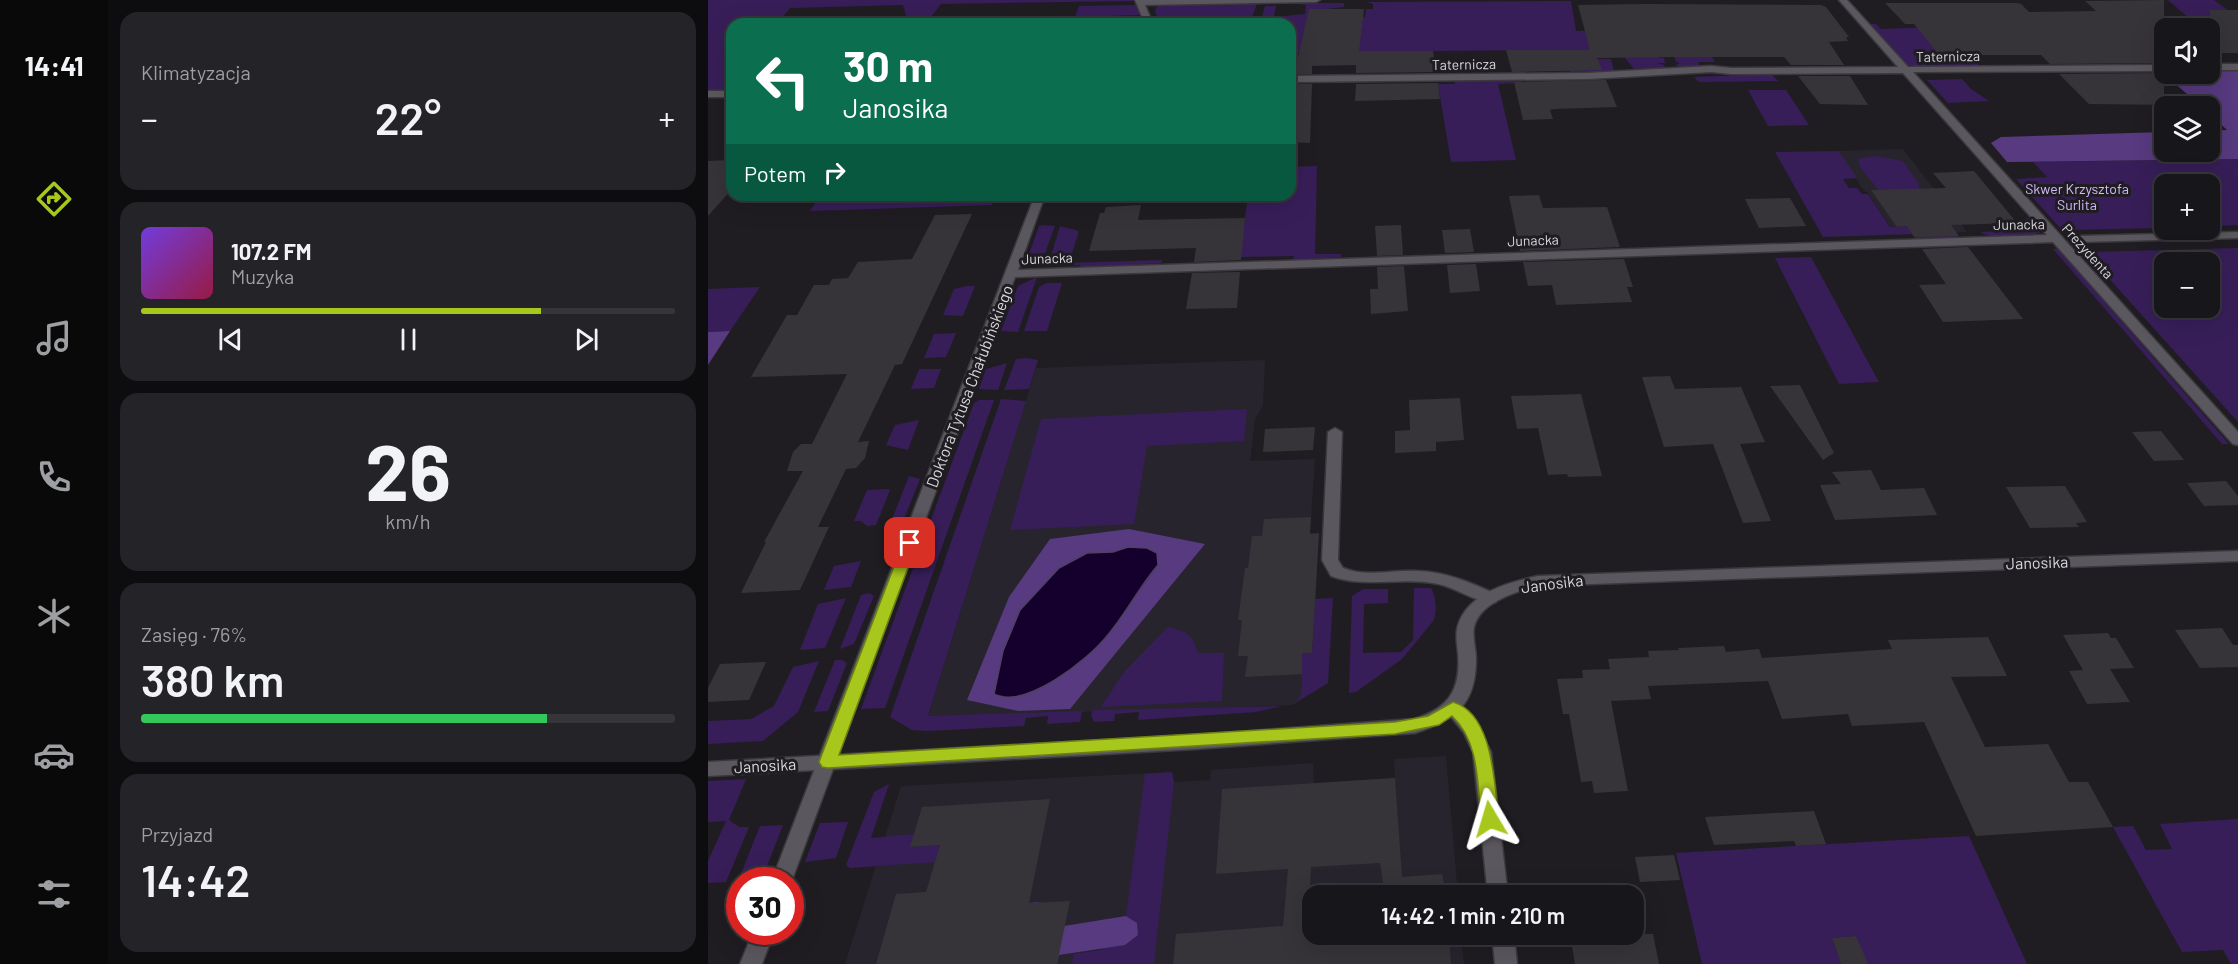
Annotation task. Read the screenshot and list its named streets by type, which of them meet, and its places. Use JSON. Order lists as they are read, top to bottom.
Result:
{
  "streets": {
    "street": [
      "Taternicza",
      "Junacka",
      "Prezydenta",
      "Doktora Tytusa Chałubińskiego",
      "Janosika"
    ]
  },
  "crossings": [
    ["Taternicza", "Prezydenta"],
    ["Junacka", "Prezydenta"],
    ["Junacka", "Doktora Tytusa Chałubińskiego"],
    ["Doktora Tytusa Chałubińskiego", "Janosika"]
  ],
  "parks": ["Skwer Krzysztofa Surlita"],
  "page": {
    "tabs": "14:41",
    "tile": [
      "Klimatyzacja",
      ["26", "km/h"],
      ["Zasięg · 76%", "380 km"],
      ["Przyjazd", "14:42"]
    ],
    "map_buttons": ["+", "−"],
    "turn": ["30 m", "Janosika"],
    "heat": ["−", "22°", "+"],
    "then": "Potem",
    "song": ["107.2 FM", "Muzyka"],
    "limit": "30",
    "trip": "14:42 · 1 min · 210 m"
  }
}
